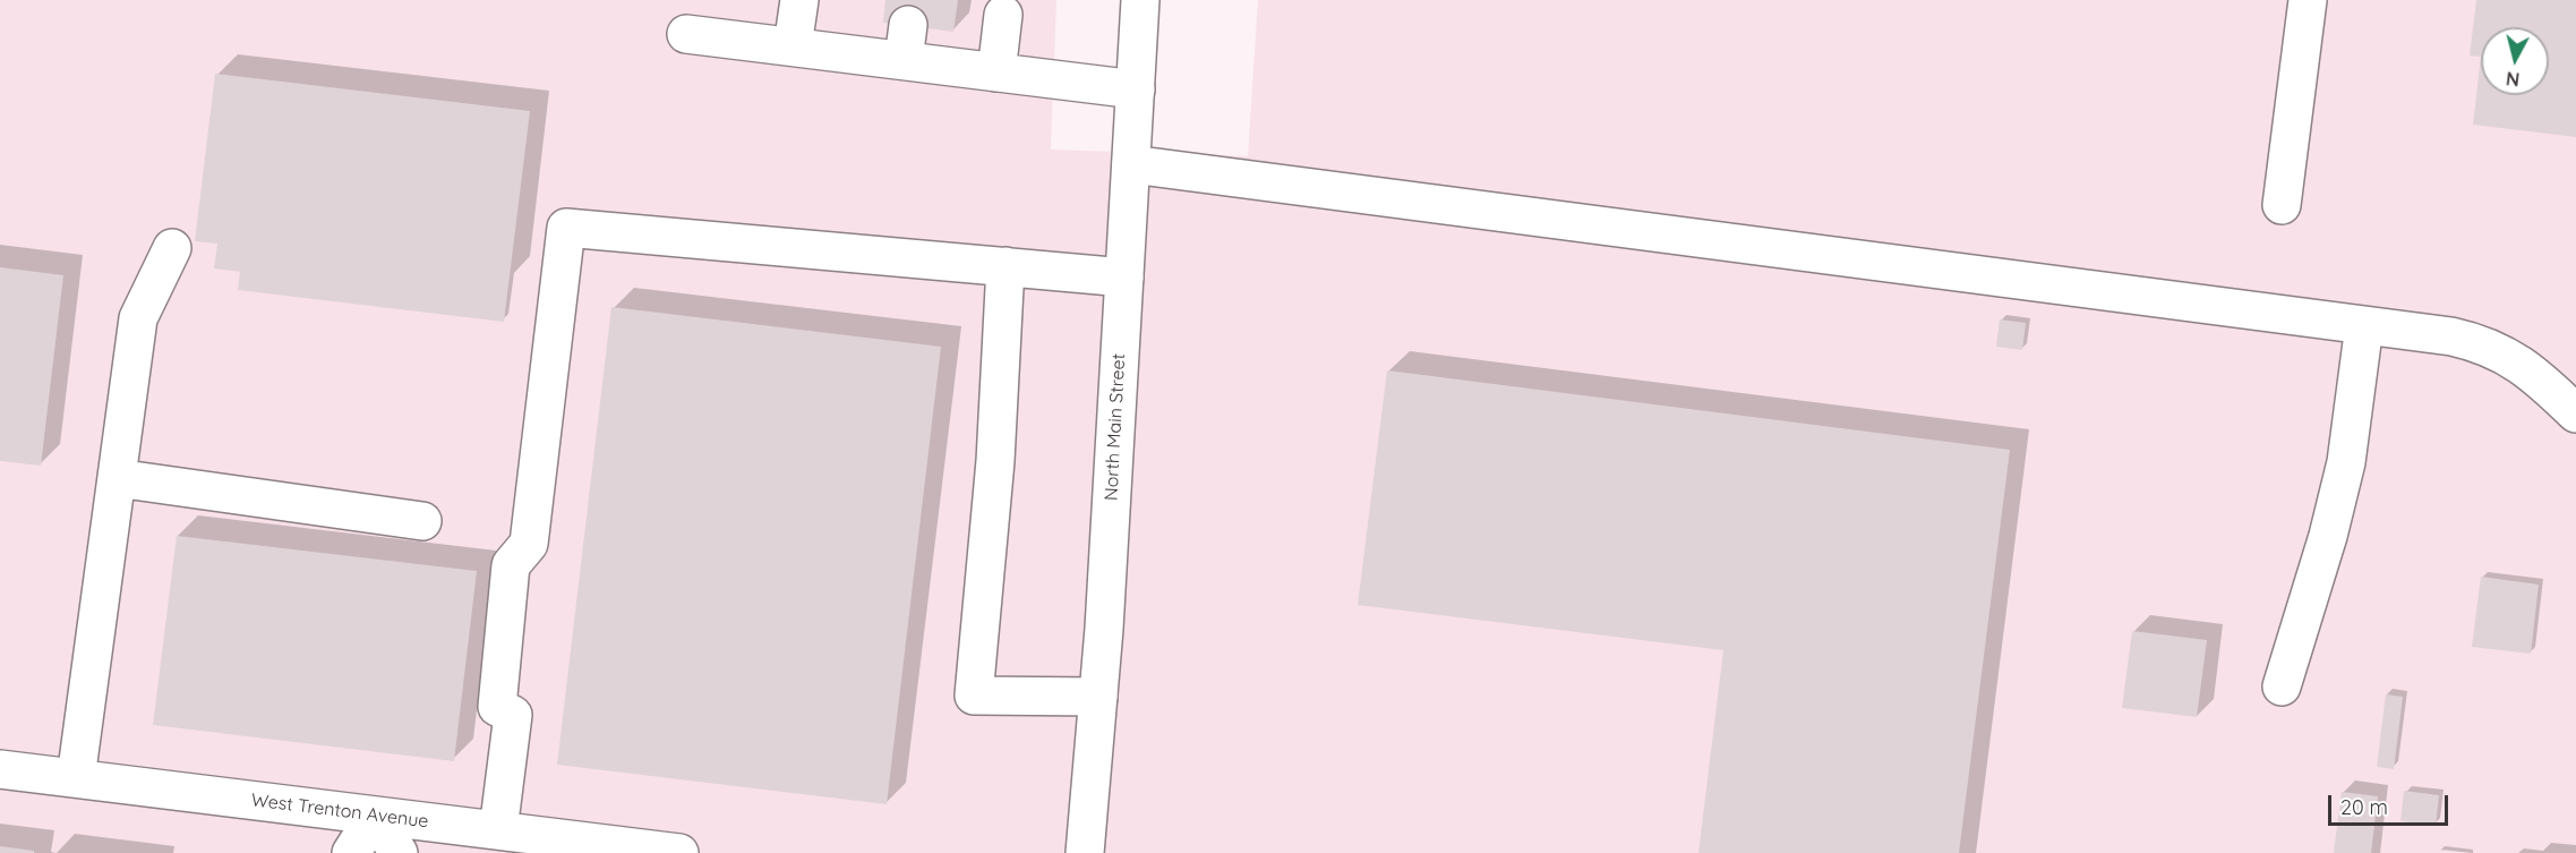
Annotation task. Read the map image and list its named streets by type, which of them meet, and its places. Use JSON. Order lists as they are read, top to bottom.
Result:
{
  "streets": {
    "main road": ["North Main Street", "West Trenton Avenue"]
  },
  "scale_bar": "20 m",
  "north": "bottom"
}
